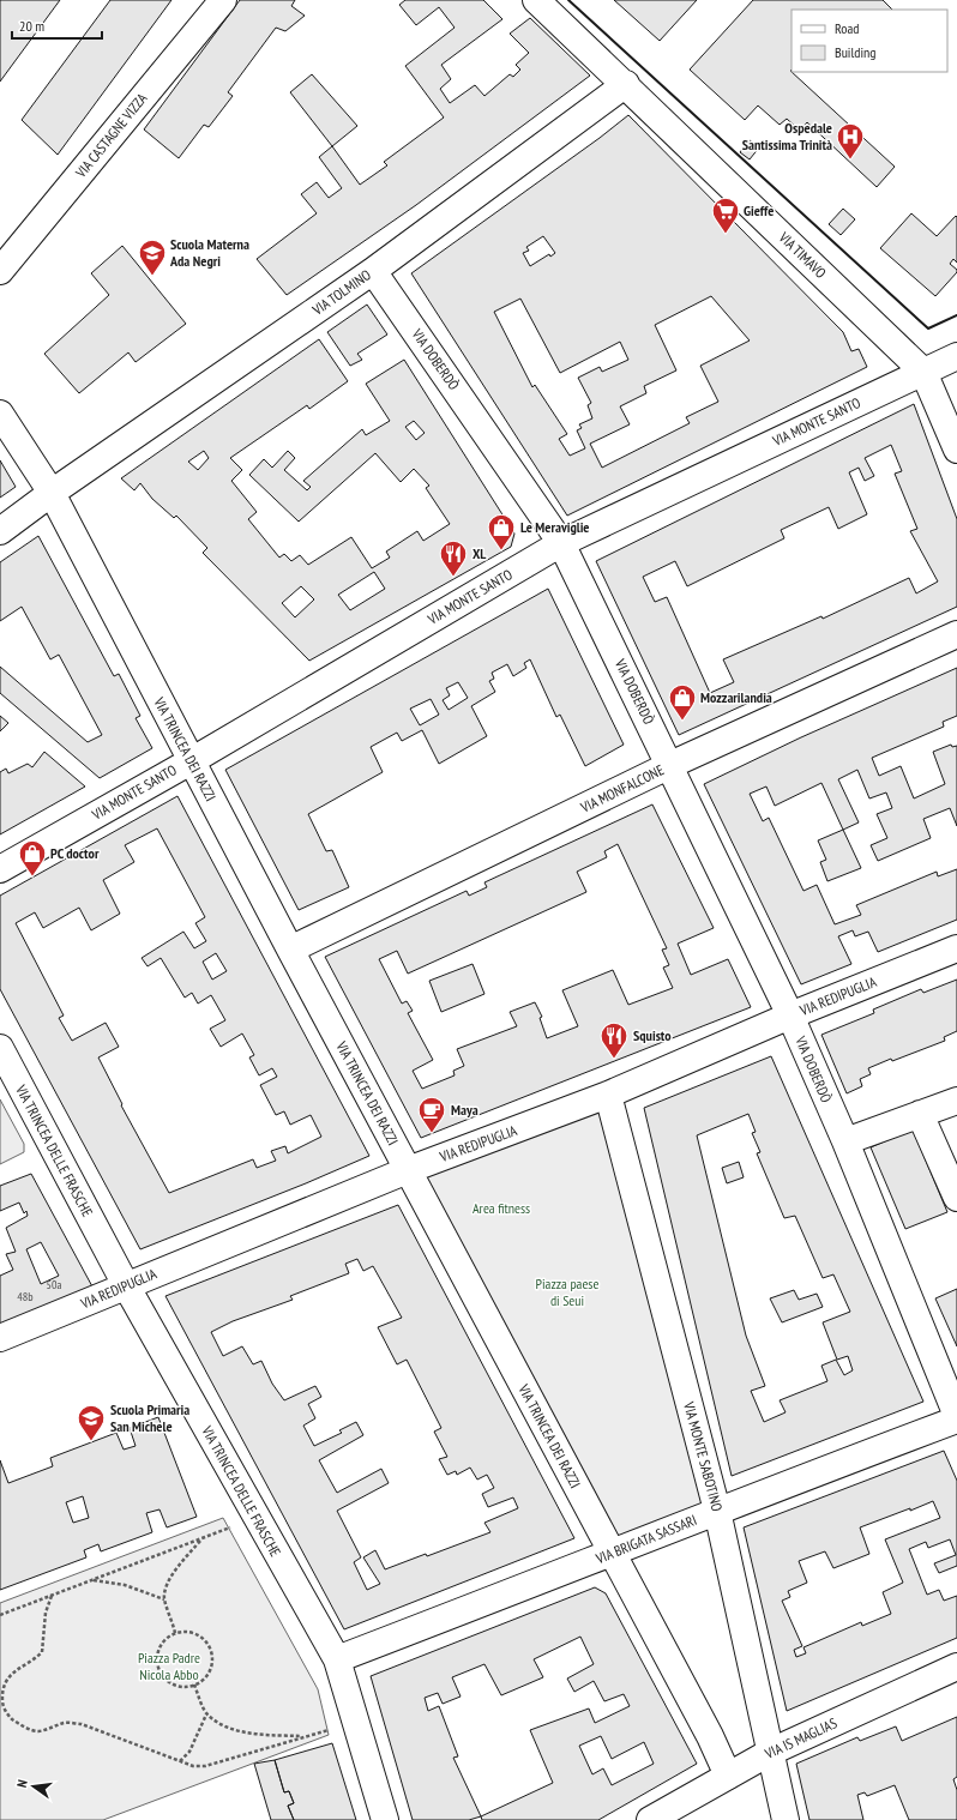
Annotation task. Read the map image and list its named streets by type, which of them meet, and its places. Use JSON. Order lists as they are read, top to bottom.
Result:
{
  "streets": {
    "street": [
      "VIA CASTAGNE VIZZA",
      "VIA TIMAVO",
      "VIA TOLMINO",
      "VIA DOBERDÒ",
      "VIA MONTE SANTO",
      "VIA TRINCEA DEI RAZZI",
      "VIA MONFALCONE",
      "VIA REDIPUGLIA",
      "VIA TRINCEA DELLE FRASCHE",
      "VIA MONTE SABOTINO",
      "VIA BRIGATA SASSARI",
      "VIA IS MAGLIAS"
    ]
  },
  "crossings": [
    ["VIA TIMAVO", "VIA TOLMINO"],
    ["VIA TIMAVO", "VIA MONTE SANTO"],
    ["VIA TOLMINO", "VIA DOBERDÒ"],
    ["VIA TOLMINO", "VIA TRINCEA DEI RAZZI"],
    ["VIA DOBERDÒ", "VIA MONTE SANTO"],
    ["VIA DOBERDÒ", "VIA MONFALCONE"],
    ["VIA DOBERDÒ", "VIA REDIPUGLIA"],
    ["VIA MONTE SANTO", "VIA TRINCEA DEI RAZZI"],
    ["VIA TRINCEA DEI RAZZI", "VIA MONFALCONE"],
    ["VIA TRINCEA DEI RAZZI", "VIA REDIPUGLIA"],
    ["VIA TRINCEA DEI RAZZI", "VIA BRIGATA SASSARI"],
    ["VIA TRINCEA DEI RAZZI", "VIA IS MAGLIAS"],
    ["VIA REDIPUGLIA", "VIA TRINCEA DELLE FRASCHE"],
    ["VIA REDIPUGLIA", "VIA MONTE SABOTINO"],
    ["VIA TRINCEA DELLE FRASCHE", "VIA BRIGATA SASSARI"],
    ["VIA MONTE SABOTINO", "VIA BRIGATA SASSARI"],
    ["VIA MONTE SABOTINO", "VIA IS MAGLIAS"]
  ],
  "parks": ["Area fitness", "Piazza paese di Seui", "Piazza Padre Nicola Abbo"],
  "places": {
    "hospital": ["Ospedale Santissima Trinità"],
    "supermarket": ["Gieffe"],
    "school or university": ["Scuola Materna Ada Negri", "Scuola Primaria San Michele"],
    "shop": ["Le Meraviglie", "Mozzarilandia", "PC doctor"],
    "restaurant": ["XL", "Squisto"],
    "cafe": ["Maya"]
  },
  "house_numbers": ["50a", "48b"],
  "legend": ["Road", "Building"],
  "scale_bar": "20 m",
  "north": "left"
}
